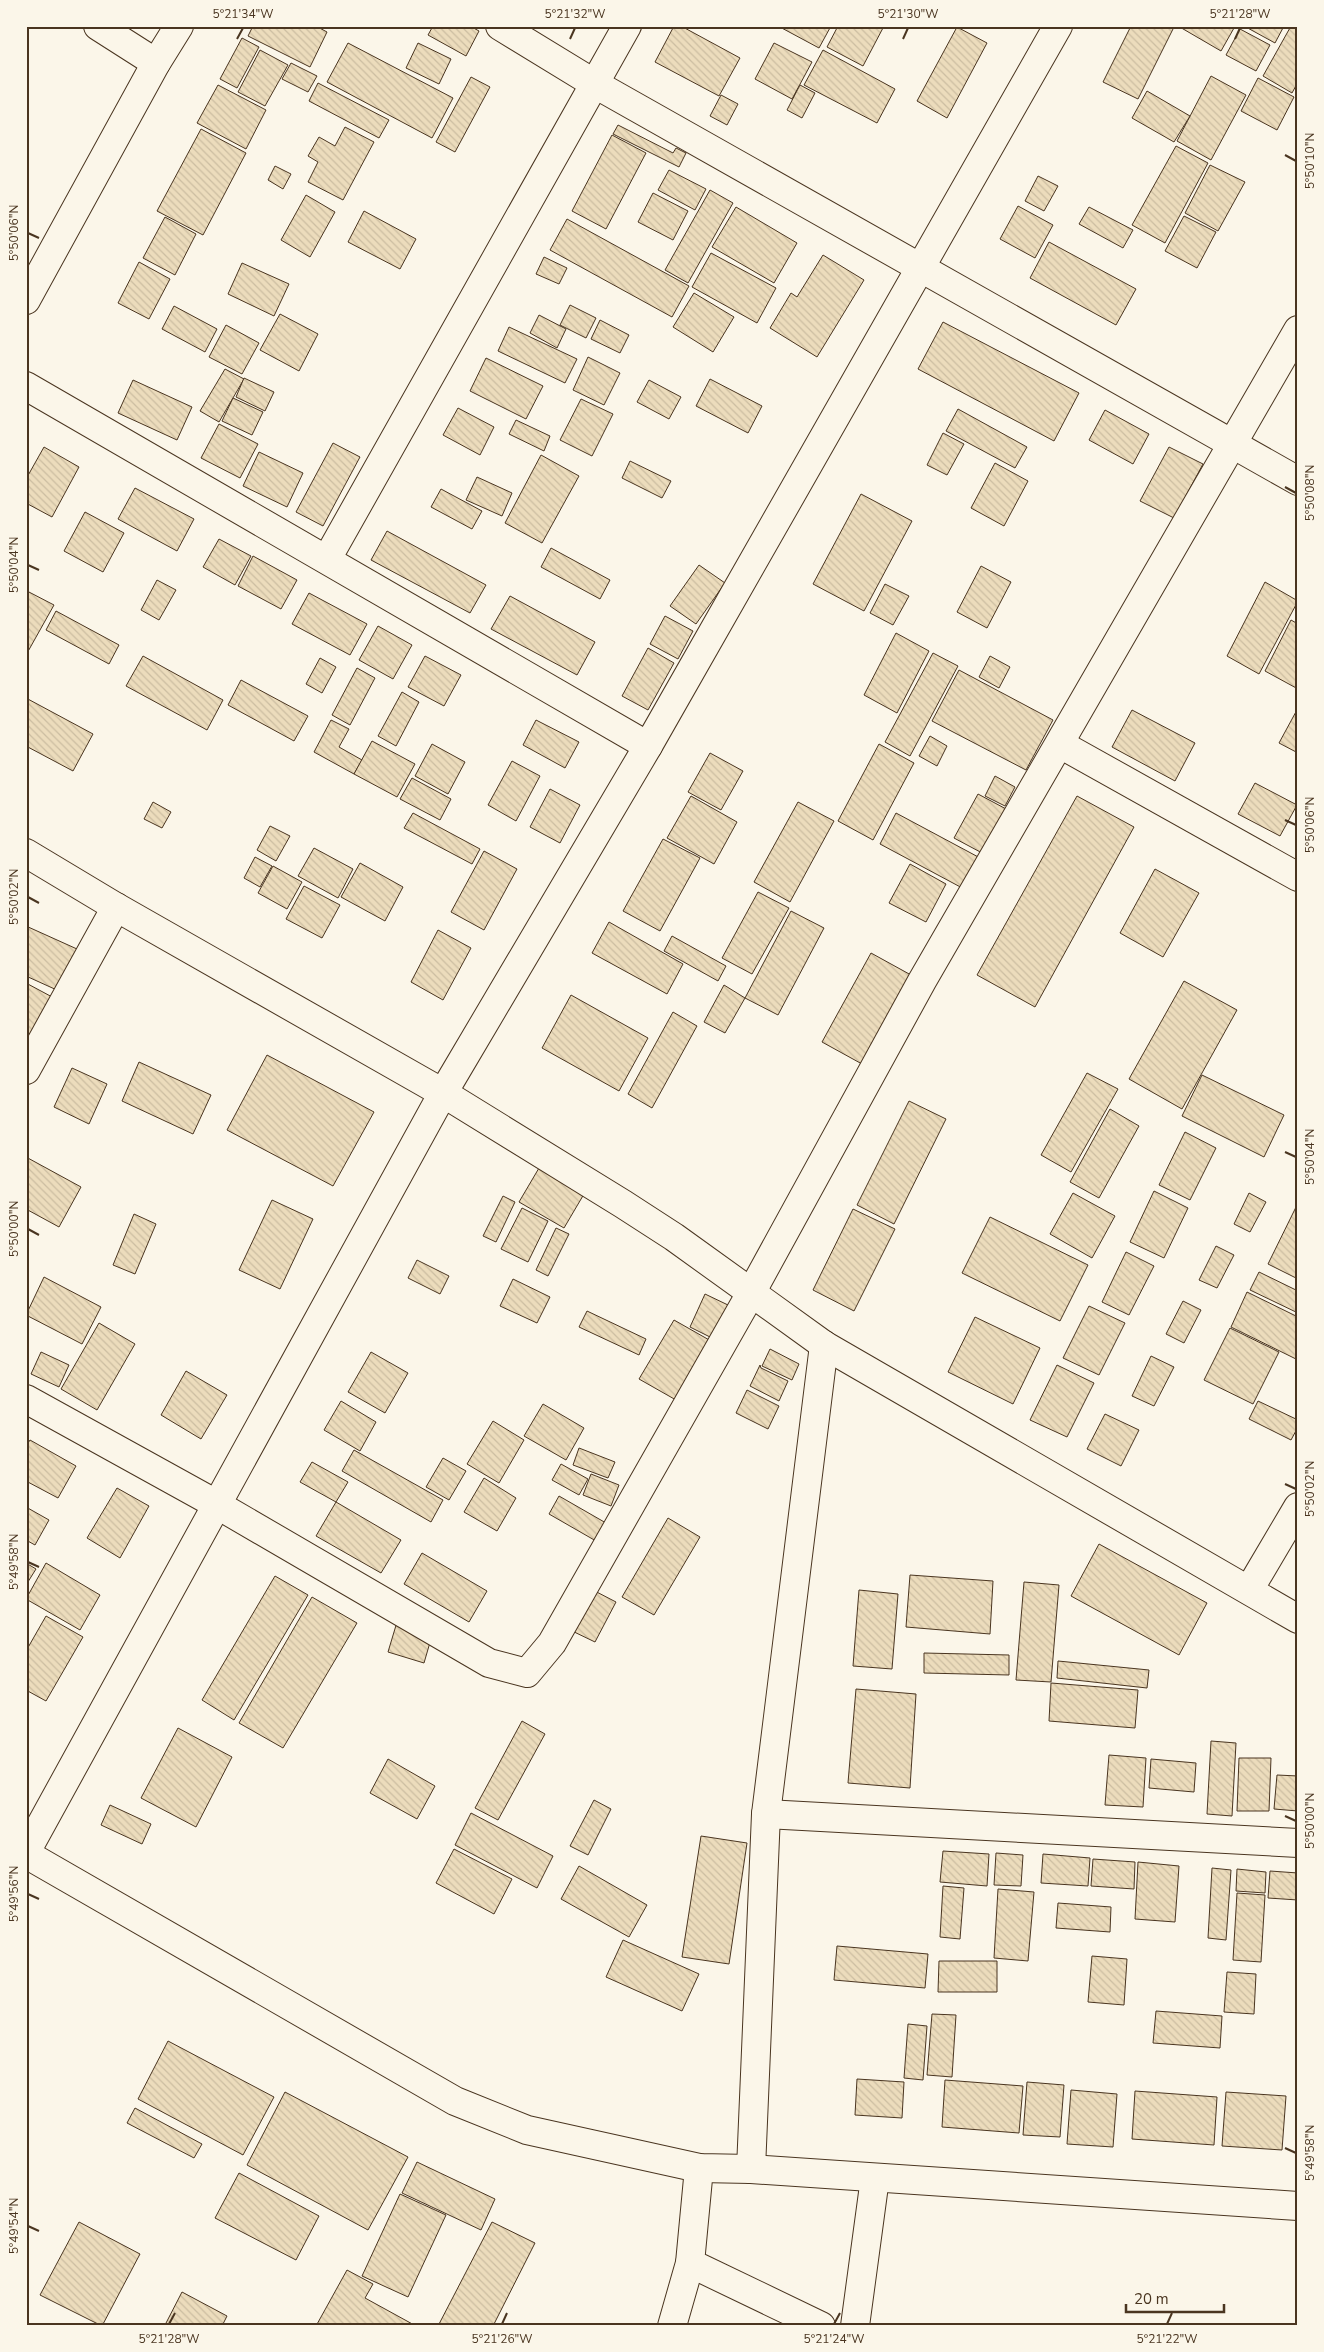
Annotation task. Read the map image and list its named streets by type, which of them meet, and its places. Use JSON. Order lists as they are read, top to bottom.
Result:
{
  "scale_bar": "20 m",
  "coordinates": [
    "5°21'34\"W",
    "5°21'32\"W",
    "5°21'30\"W",
    "5°21'28\"W",
    "5°50'10\"N",
    "5°50'06\"N",
    "5°50'08\"N",
    "5°50'04\"N",
    "5°50'02\"N",
    "5°50'00\"N",
    "5°49'58\"N",
    "5°49'56\"N",
    "5°49'54\"N",
    "5°21'26\"W",
    "5°21'24\"W",
    "5°21'22\"W"
  ]
}
